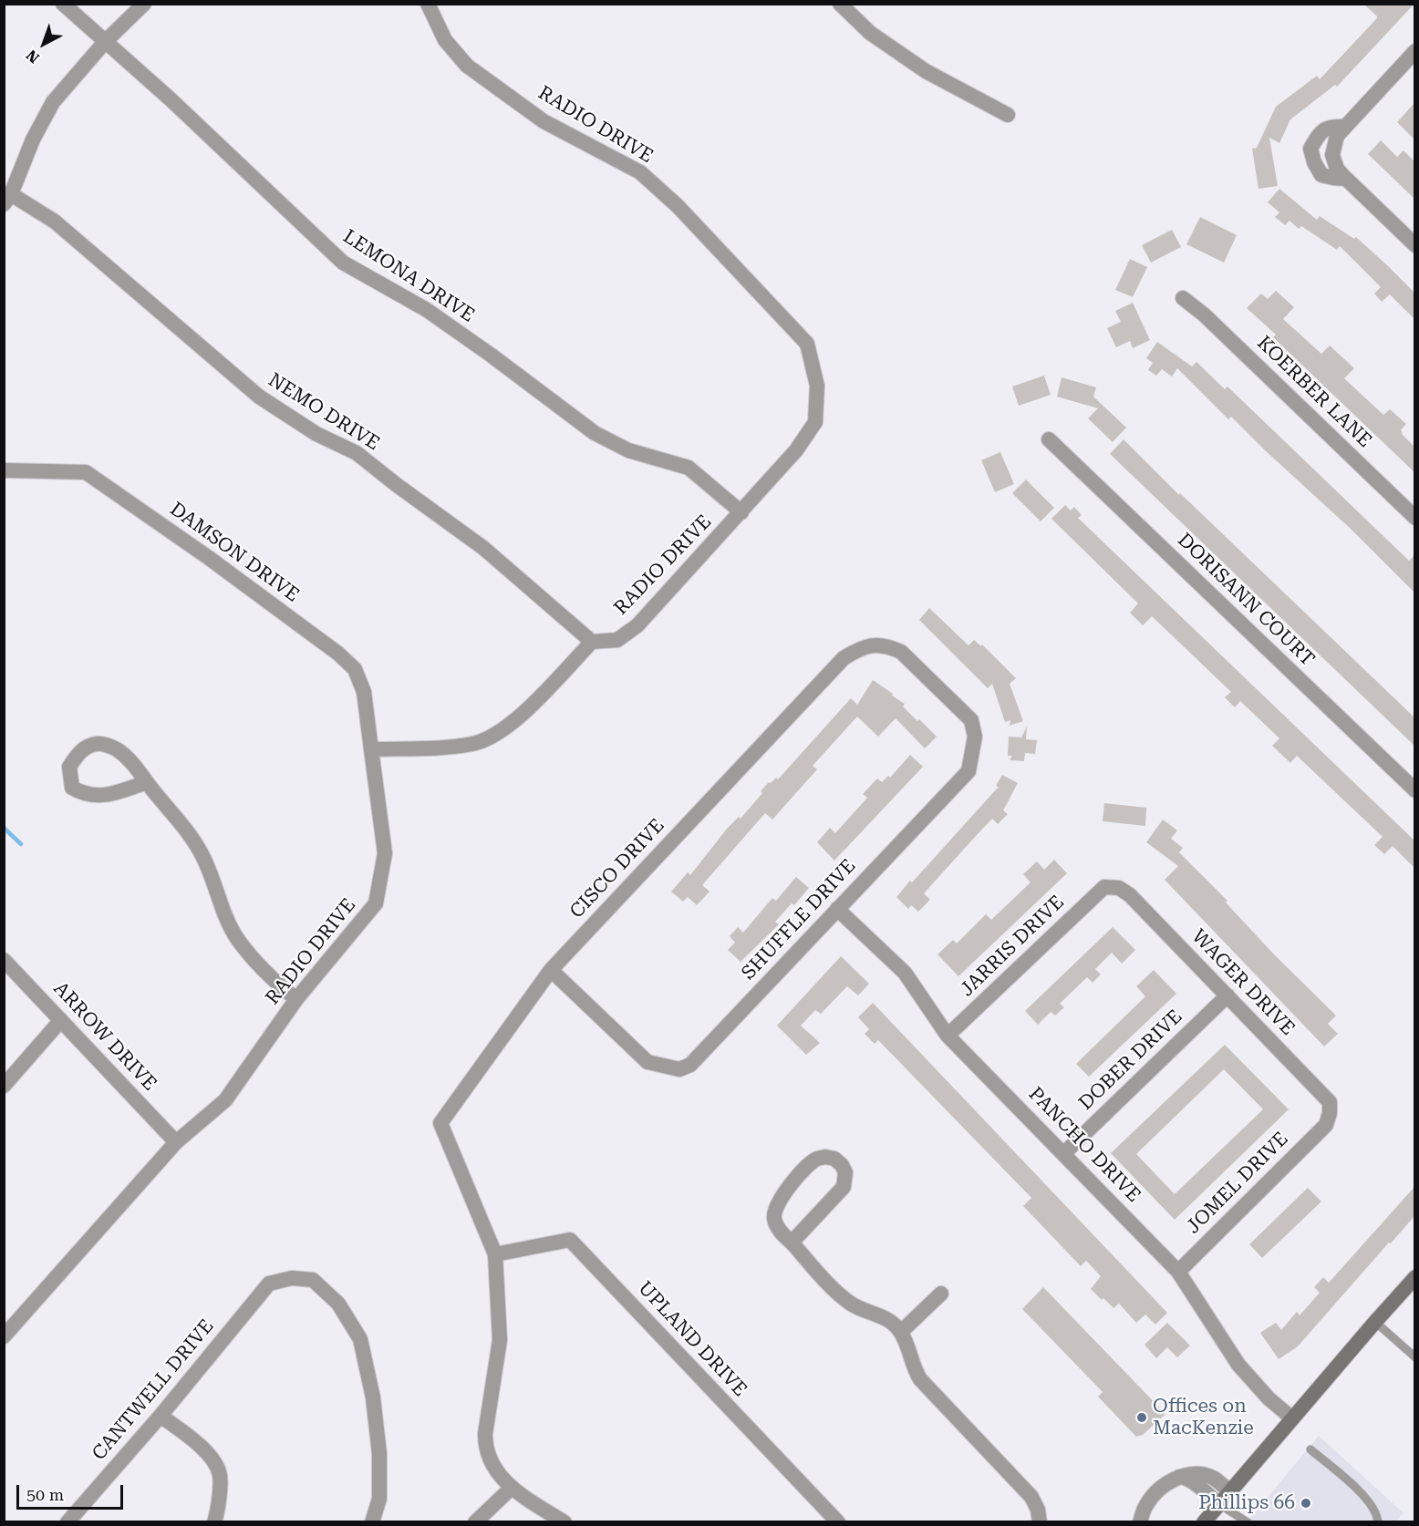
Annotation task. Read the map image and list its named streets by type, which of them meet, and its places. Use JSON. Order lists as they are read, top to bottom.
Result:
{
  "streets": {
    "street": [
      "RADIO DRIVE",
      "LEMONA DRIVE",
      "KOERBER LANE",
      "NEMO DRIVE",
      "DAMSON DRIVE",
      "DORISANN COURT",
      "CISCO DRIVE",
      "SHUFFLE DRIVE",
      "JARRIS DRIVE",
      "WAGER DRIVE",
      "ARROW DRIVE",
      "DOBER DRIVE",
      "PANCHO DRIVE",
      "JOMEL DRIVE",
      "UPLAND DRIVE",
      "CANTWELL DRIVE"
    ]
  },
  "crossings": [
    ["RADIO DRIVE", "LEMONA DRIVE"],
    ["RADIO DRIVE", "NEMO DRIVE"],
    ["RADIO DRIVE", "DAMSON DRIVE"],
    ["RADIO DRIVE", "ARROW DRIVE"],
    ["CISCO DRIVE", "SHUFFLE DRIVE"],
    ["CISCO DRIVE", "UPLAND DRIVE"],
    ["SHUFFLE DRIVE", "PANCHO DRIVE"],
    ["JARRIS DRIVE", "WAGER DRIVE"],
    ["JARRIS DRIVE", "PANCHO DRIVE"],
    ["WAGER DRIVE", "DOBER DRIVE"],
    ["WAGER DRIVE", "JOMEL DRIVE"],
    ["DOBER DRIVE", "PANCHO DRIVE"],
    ["PANCHO DRIVE", "JOMEL DRIVE"]
  ],
  "places": ["Offices on MacKenzie", "Phillips 66"],
  "scale_bar": "50 m",
  "north": "bottom left"
}
